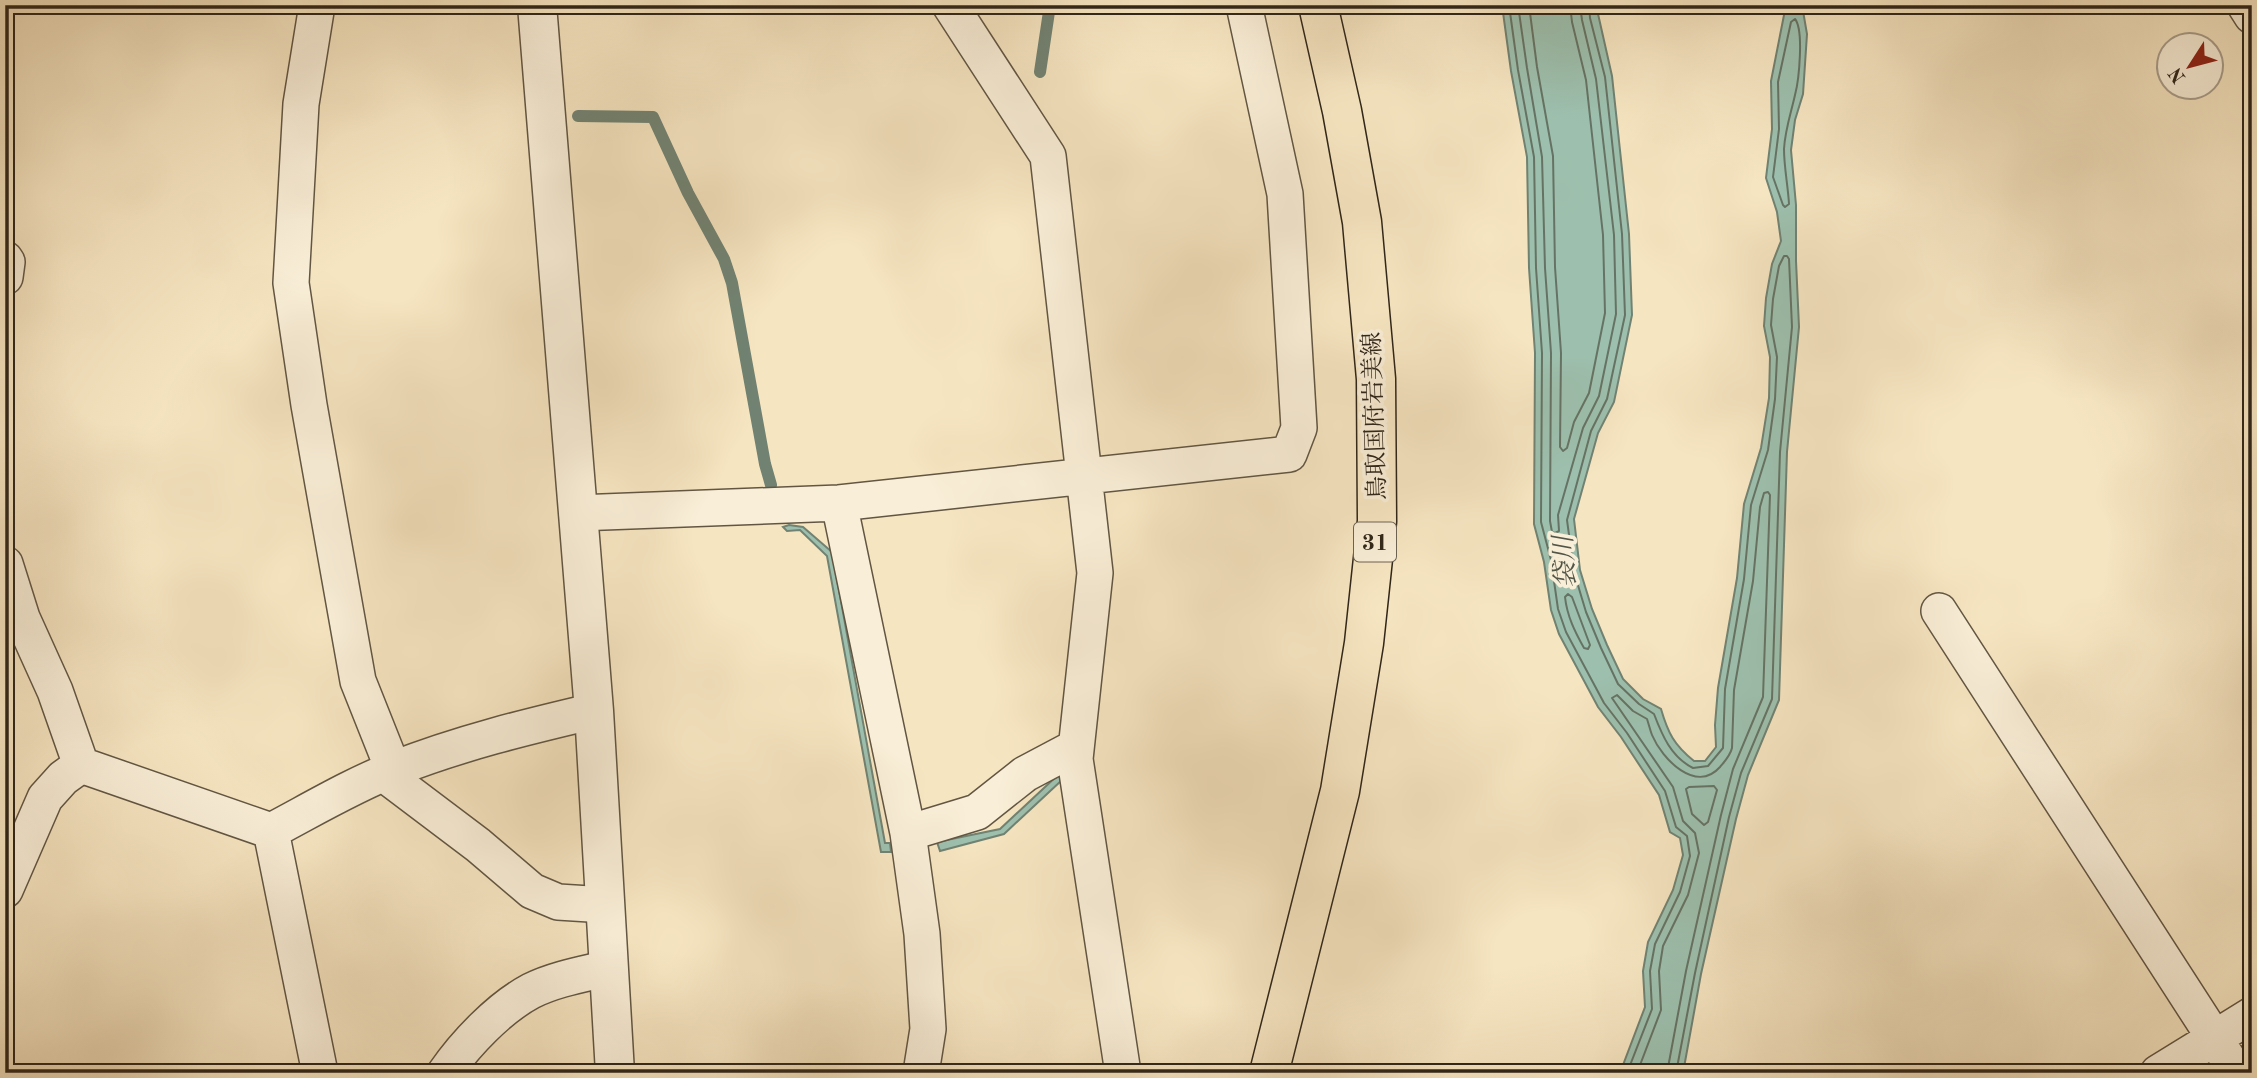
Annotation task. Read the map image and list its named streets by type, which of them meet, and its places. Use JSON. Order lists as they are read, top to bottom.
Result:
{
  "streets": {
    "main road": ["鳥取国府岩美線", "31"]
  },
  "water": ["袋川"],
  "north": "bottom left"
}
